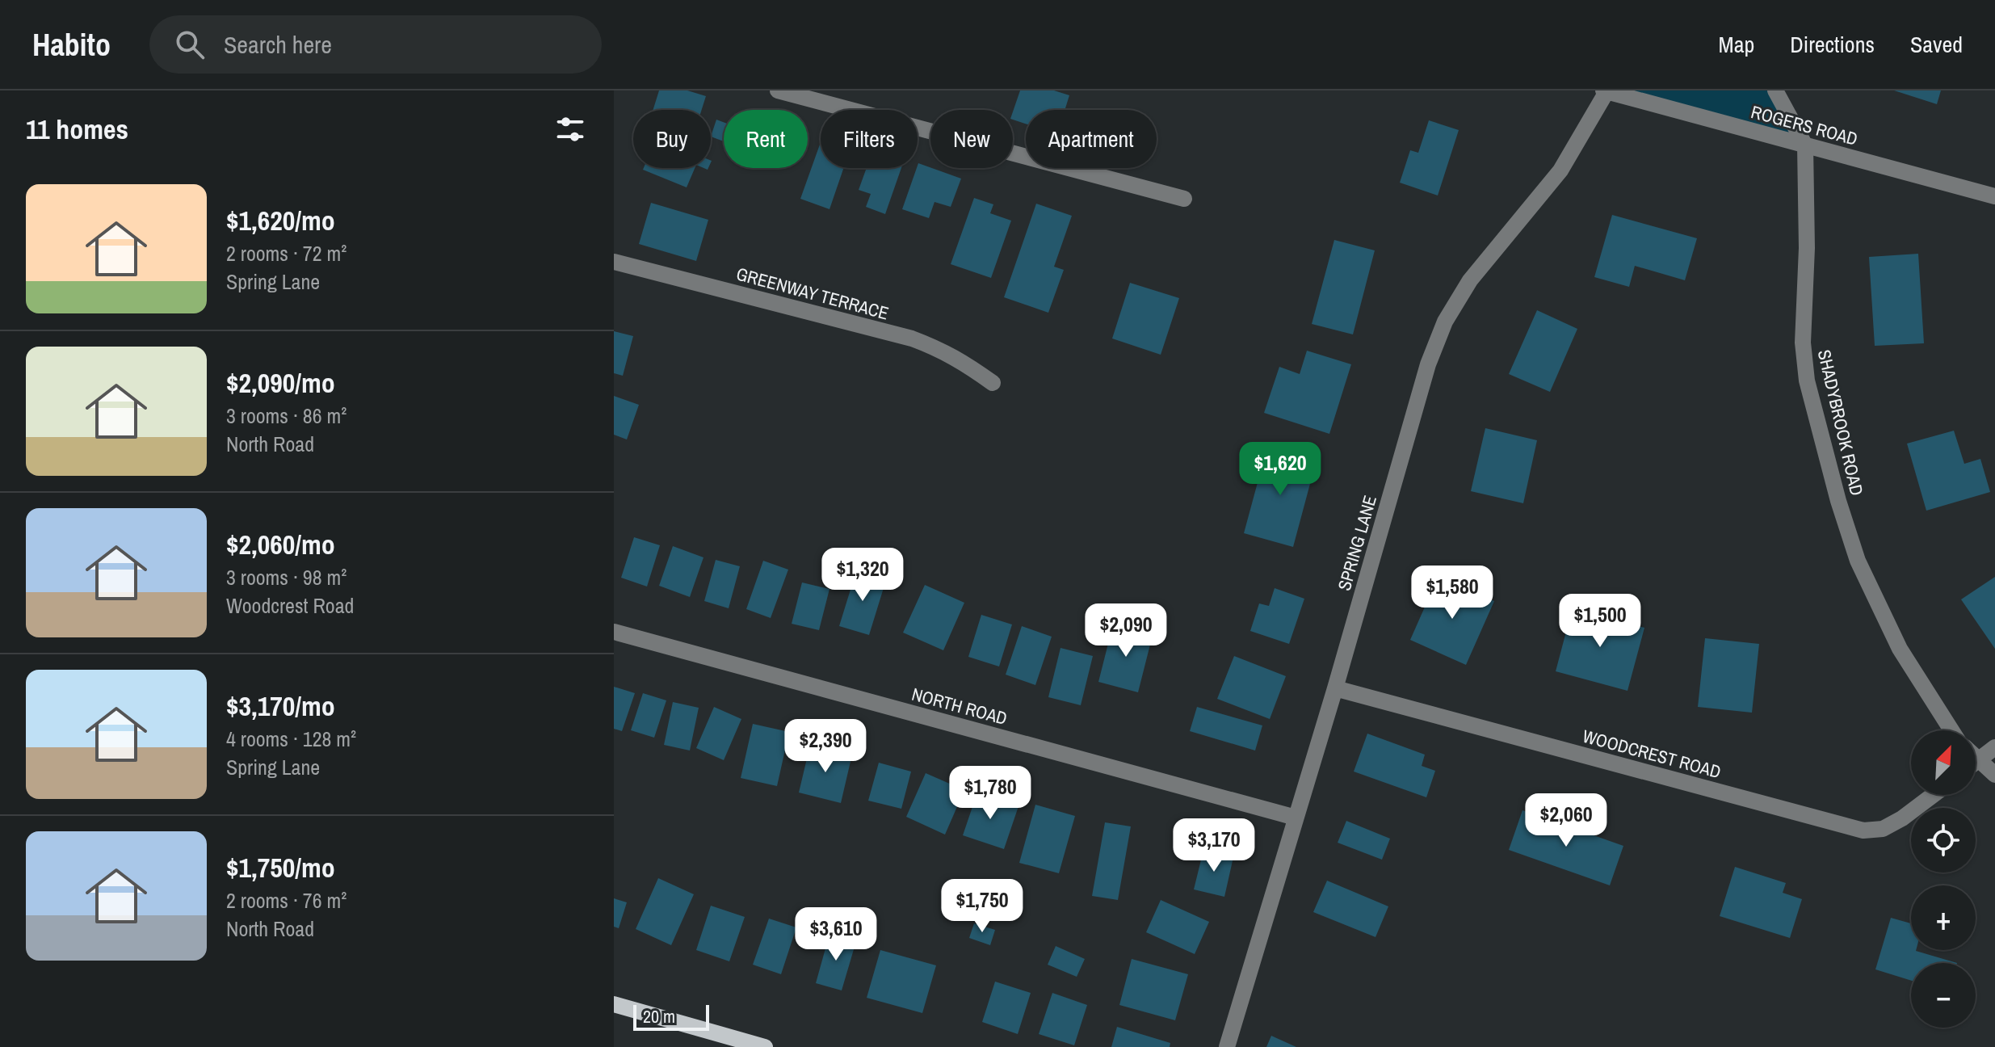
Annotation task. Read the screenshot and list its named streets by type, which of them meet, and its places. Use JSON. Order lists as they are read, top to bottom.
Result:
{
  "streets": {
    "street": [
      "ROGERS ROAD",
      "GREENWAY TERRACE",
      "SHADYBROOK ROAD",
      "SPRING LANE",
      "NORTH ROAD",
      "WOODCREST ROAD"
    ]
  },
  "crossings": [
    ["ROGERS ROAD", "SHADYBROOK ROAD"],
    ["ROGERS ROAD", "SPRING LANE"],
    ["SPRING LANE", "NORTH ROAD"],
    ["SPRING LANE", "WOODCREST ROAD"]
  ],
  "scale_bar": "20 m",
  "north": "top right",
  "page": {
    "header": "Habito",
    "search": "Search here",
    "nav": ["Map", "Directions", "Saved"],
    "heading": "11 homes",
    "chip": [
      "Buy",
      "Rent",
      "Filters",
      "New",
      "Apartment"
    ],
    "list": [
      {
        "name": "$1,620/mo",
        "note": "2 rooms · 72 m² · Spring Lane"
      },
      {
        "name": "$2,090/mo",
        "note": "3 rooms · 86 m² · North Road"
      },
      {
        "name": "$2,060/mo",
        "note": "3 rooms · 98 m² · Woodcrest Road"
      },
      {
        "name": "$3,170/mo",
        "note": "4 rooms · 128 m² · Spring Lane"
      },
      {
        "name": "$1,750/mo",
        "note": "2 rooms · 76 m² · North Road"
      }
    ],
    "price": [
      "$1,620",
      "$1,320",
      "$1,580",
      "$1,500",
      "$2,090",
      "$2,390",
      "$1,780",
      "$2,060",
      "$3,170",
      "$1,750",
      "$3,610"
    ],
    "map_buttons": ["+", "−"],
    "scale": "20 m"
  }
}
